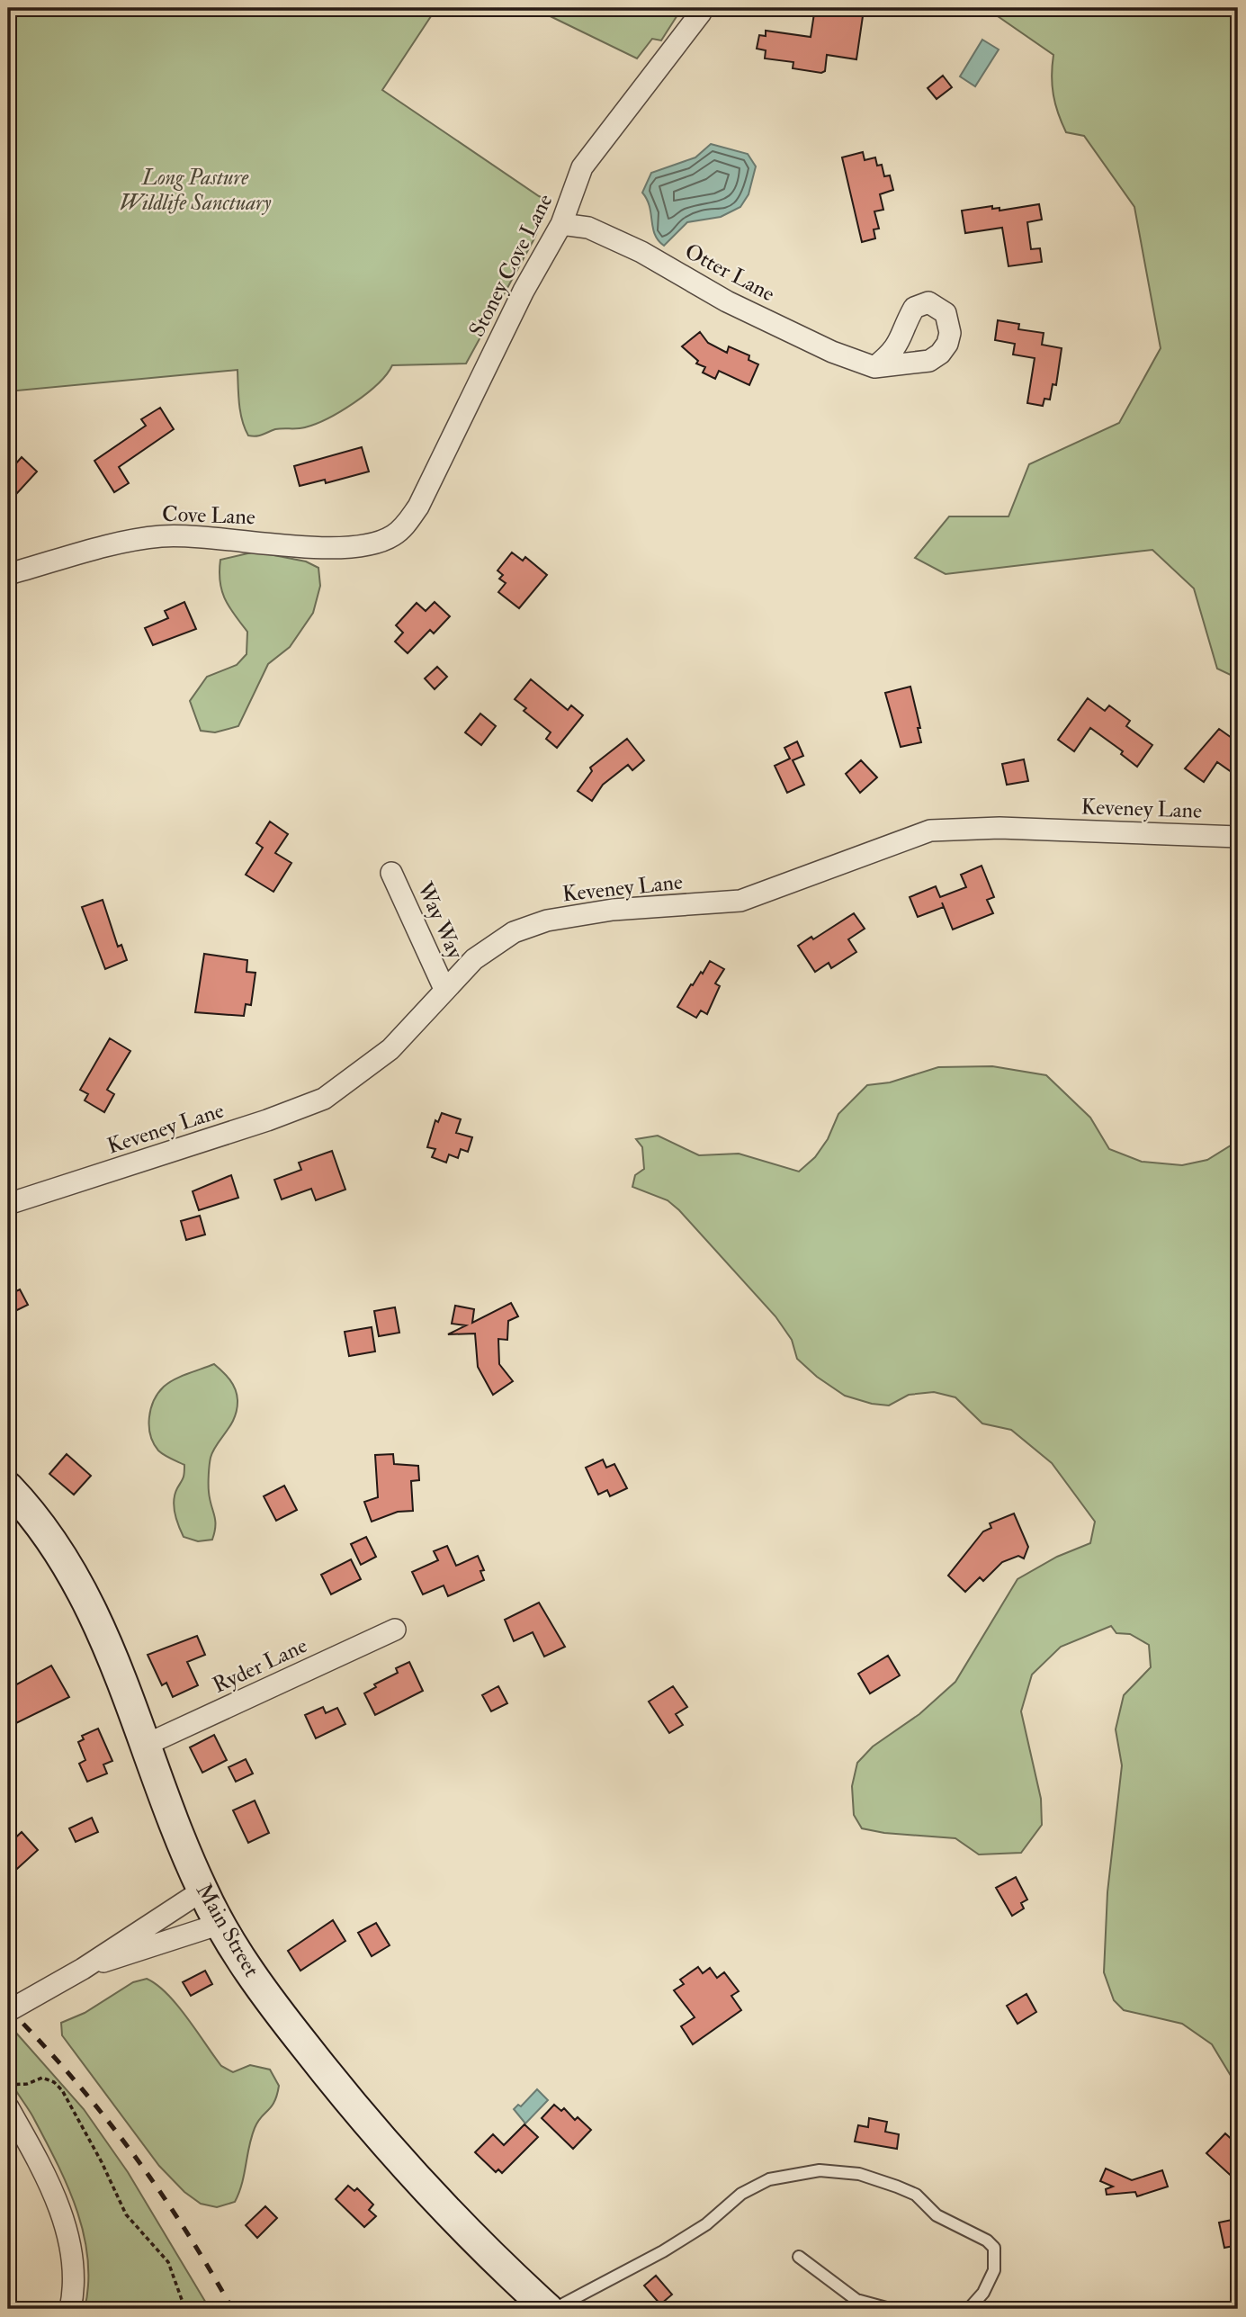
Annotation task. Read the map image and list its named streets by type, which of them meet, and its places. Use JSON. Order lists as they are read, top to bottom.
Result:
{
  "streets": {
    "main road": ["Main Street"],
    "street": [
      "Stoney Cove Lane",
      "Otter Lane",
      "Cove Lane",
      "Keveney Lane",
      "Way Way",
      "Ryder Lane"
    ]
  },
  "crossings": [
    ["Stoney Cove Lane", "Otter Lane"],
    ["Stoney Cove Lane", "Cove Lane"],
    ["Keveney Lane", "Way Way"],
    ["Ryder Lane", "Main Street"]
  ],
  "parks": ["Long Pasture Wildlife Sanctuary"]
}
